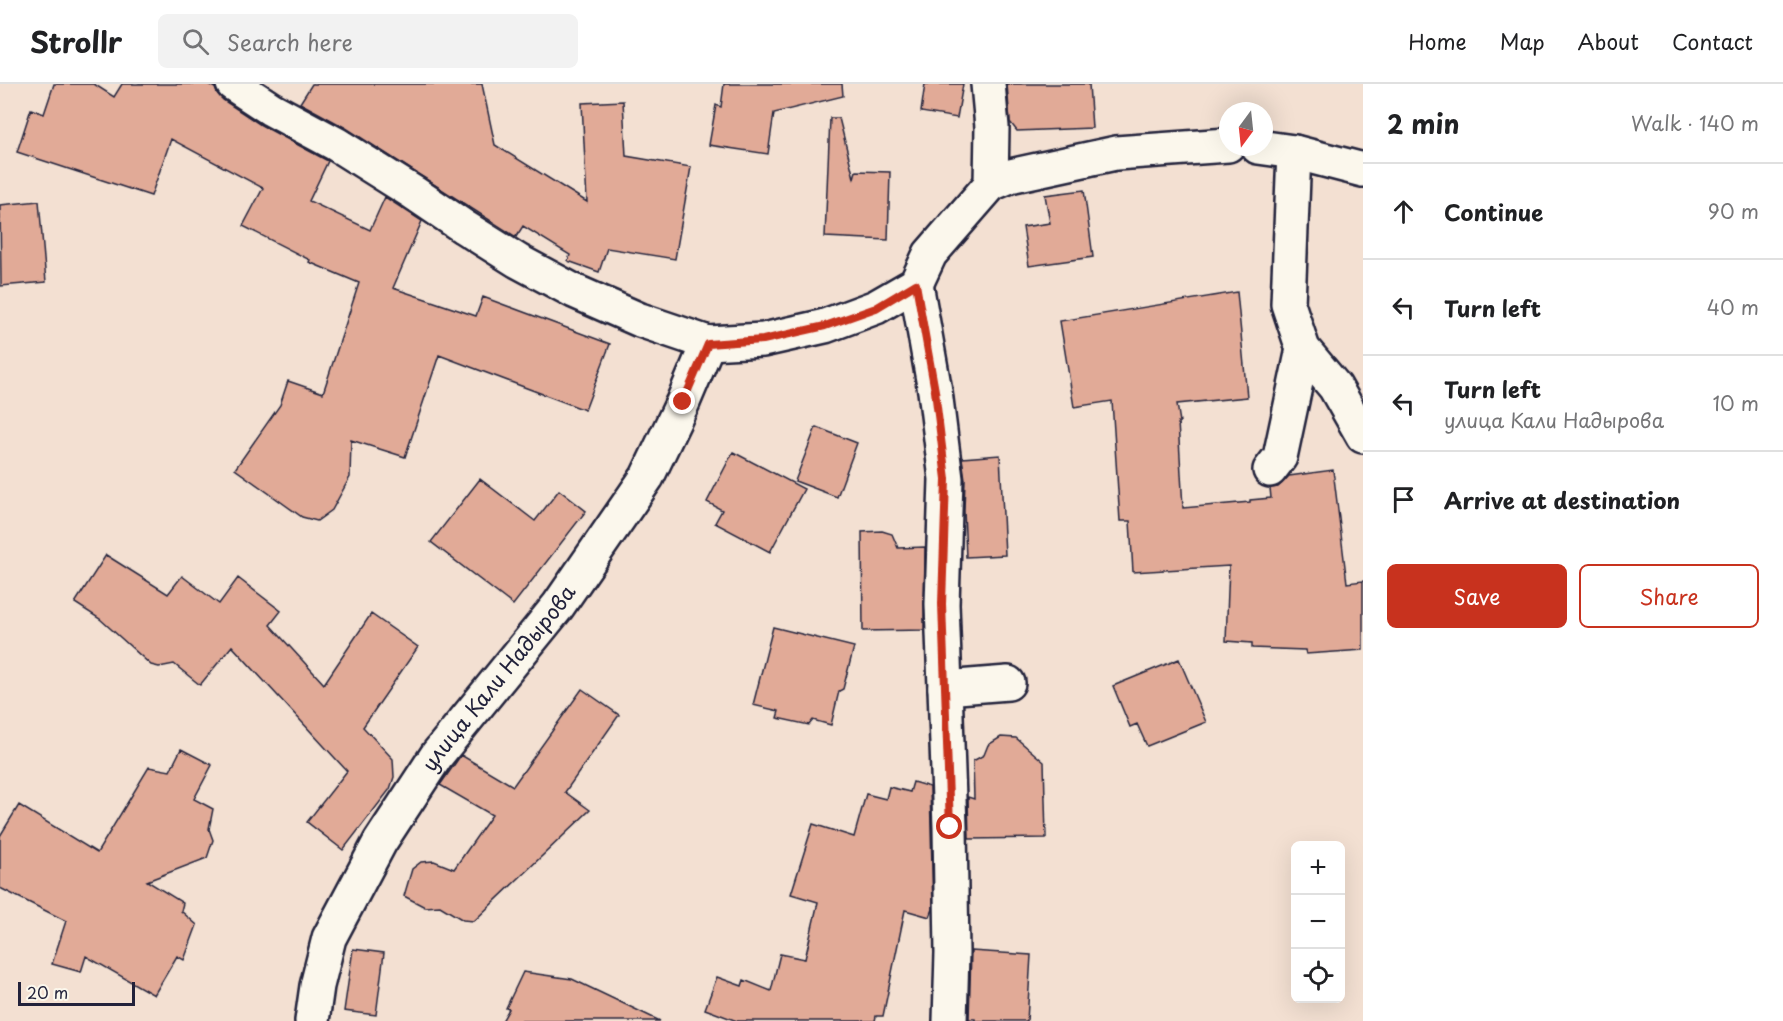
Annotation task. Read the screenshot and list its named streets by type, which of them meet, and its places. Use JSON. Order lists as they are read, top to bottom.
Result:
{
  "streets": {
    "street": ["улица Кали Надырова"]
  },
  "scale_bar": "20 m",
  "north": "bottom",
  "page": {
    "header": "Strollr",
    "search": "Search here",
    "nav": [
      "Home",
      "Map",
      "About",
      "Contact"
    ],
    "heading": ["2 min", "Walk · 140 m"],
    "list": [
      ["Continue", "90 m"],
      ["Turn left", "40 m"],
      ["Turn left", "улица Кали Надырова", "10 m"],
      "Arrive at destination"
    ],
    "buttons": ["Save", "Share"],
    "map_buttons": ["+", "−"],
    "scale": "20 m"
  }
}
